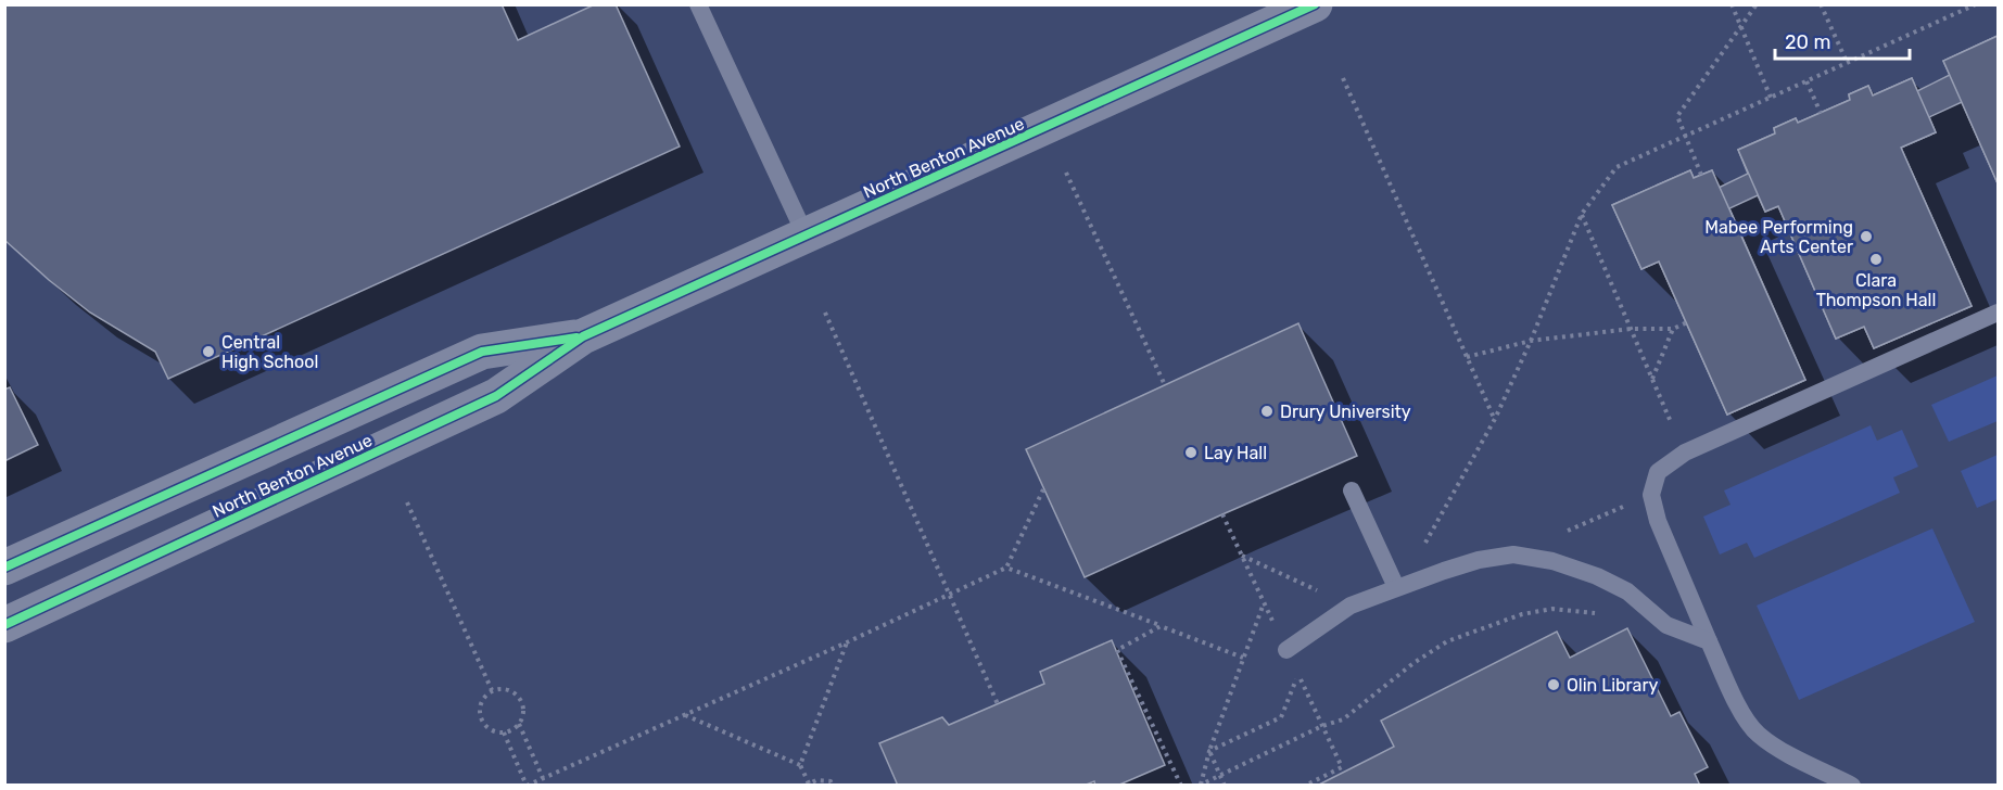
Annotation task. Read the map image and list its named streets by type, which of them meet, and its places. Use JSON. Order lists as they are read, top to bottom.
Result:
{
  "streets": {
    "main road": ["North Benton Avenue"]
  },
  "places": [
    "Mabee Performing Arts Center",
    "Clara Thompson Hall",
    "Central High School",
    "Drury University",
    "Lay Hall",
    "Olin Library"
  ],
  "scale_bar": "20 m"
}
